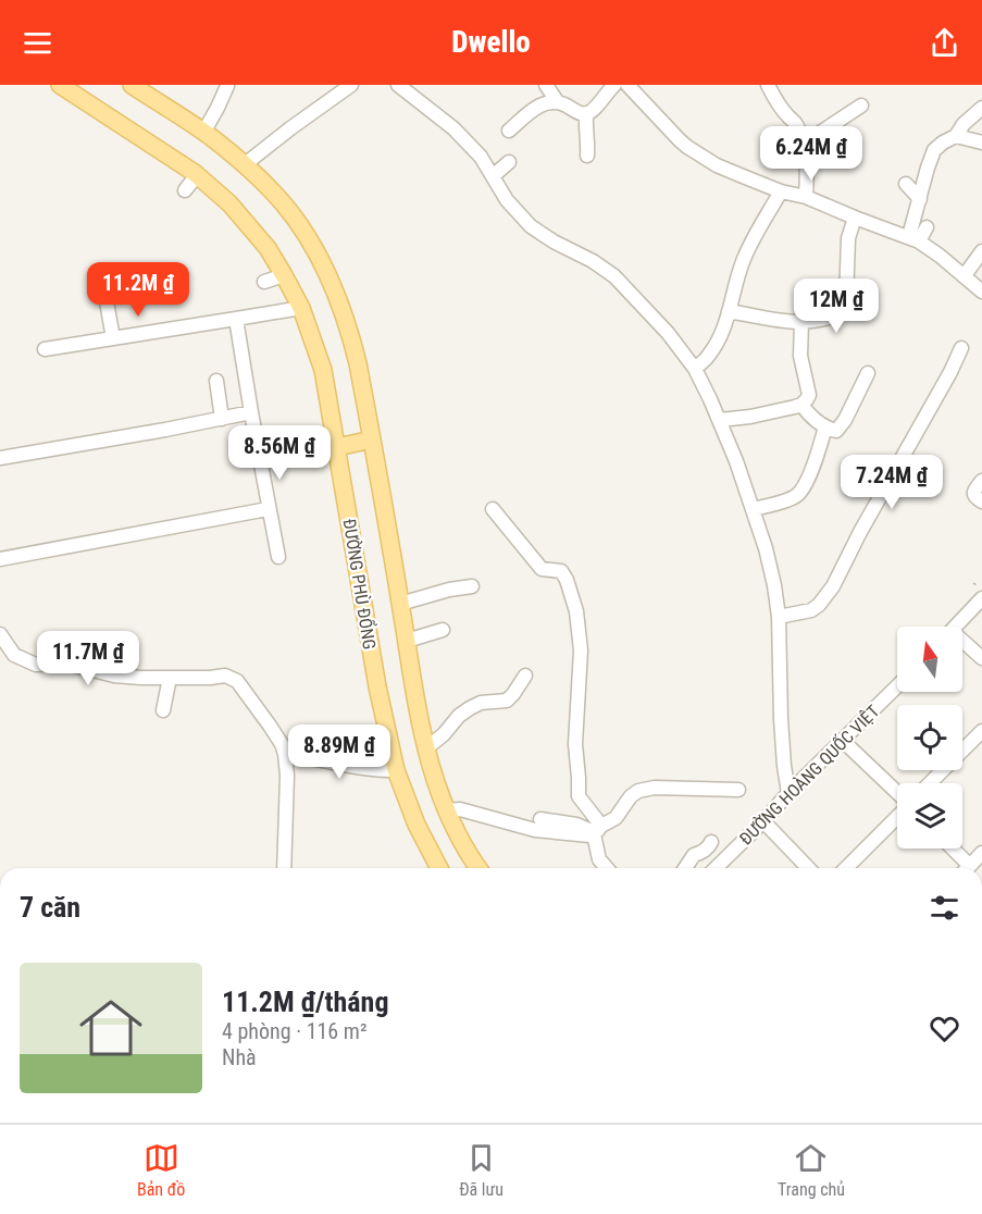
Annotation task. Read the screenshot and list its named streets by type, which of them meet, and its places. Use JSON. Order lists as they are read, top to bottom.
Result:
{
  "streets": {
    "main road": ["ĐƯỜNG PHÙ ĐỔNG"],
    "street": ["ĐƯỜNG HOÀNG QUỐC VIỆT"]
  },
  "north": "top",
  "page": {
    "header": "Dwello",
    "price": [
      "6.24M ₫",
      "11.2M ₫",
      "12M ₫",
      "8.56M ₫",
      "7.24M ₫",
      "11.7M ₫",
      "8.89M ₫"
    ],
    "heading": "7 căn",
    "list": [
      {
        "name": "11.2M ₫/tháng",
        "note": "4 phòng · 116 m² · Nhà"
      }
    ],
    "tabs": ["Bản đồ", "Đã lưu", "Trang chủ"]
  }
}
